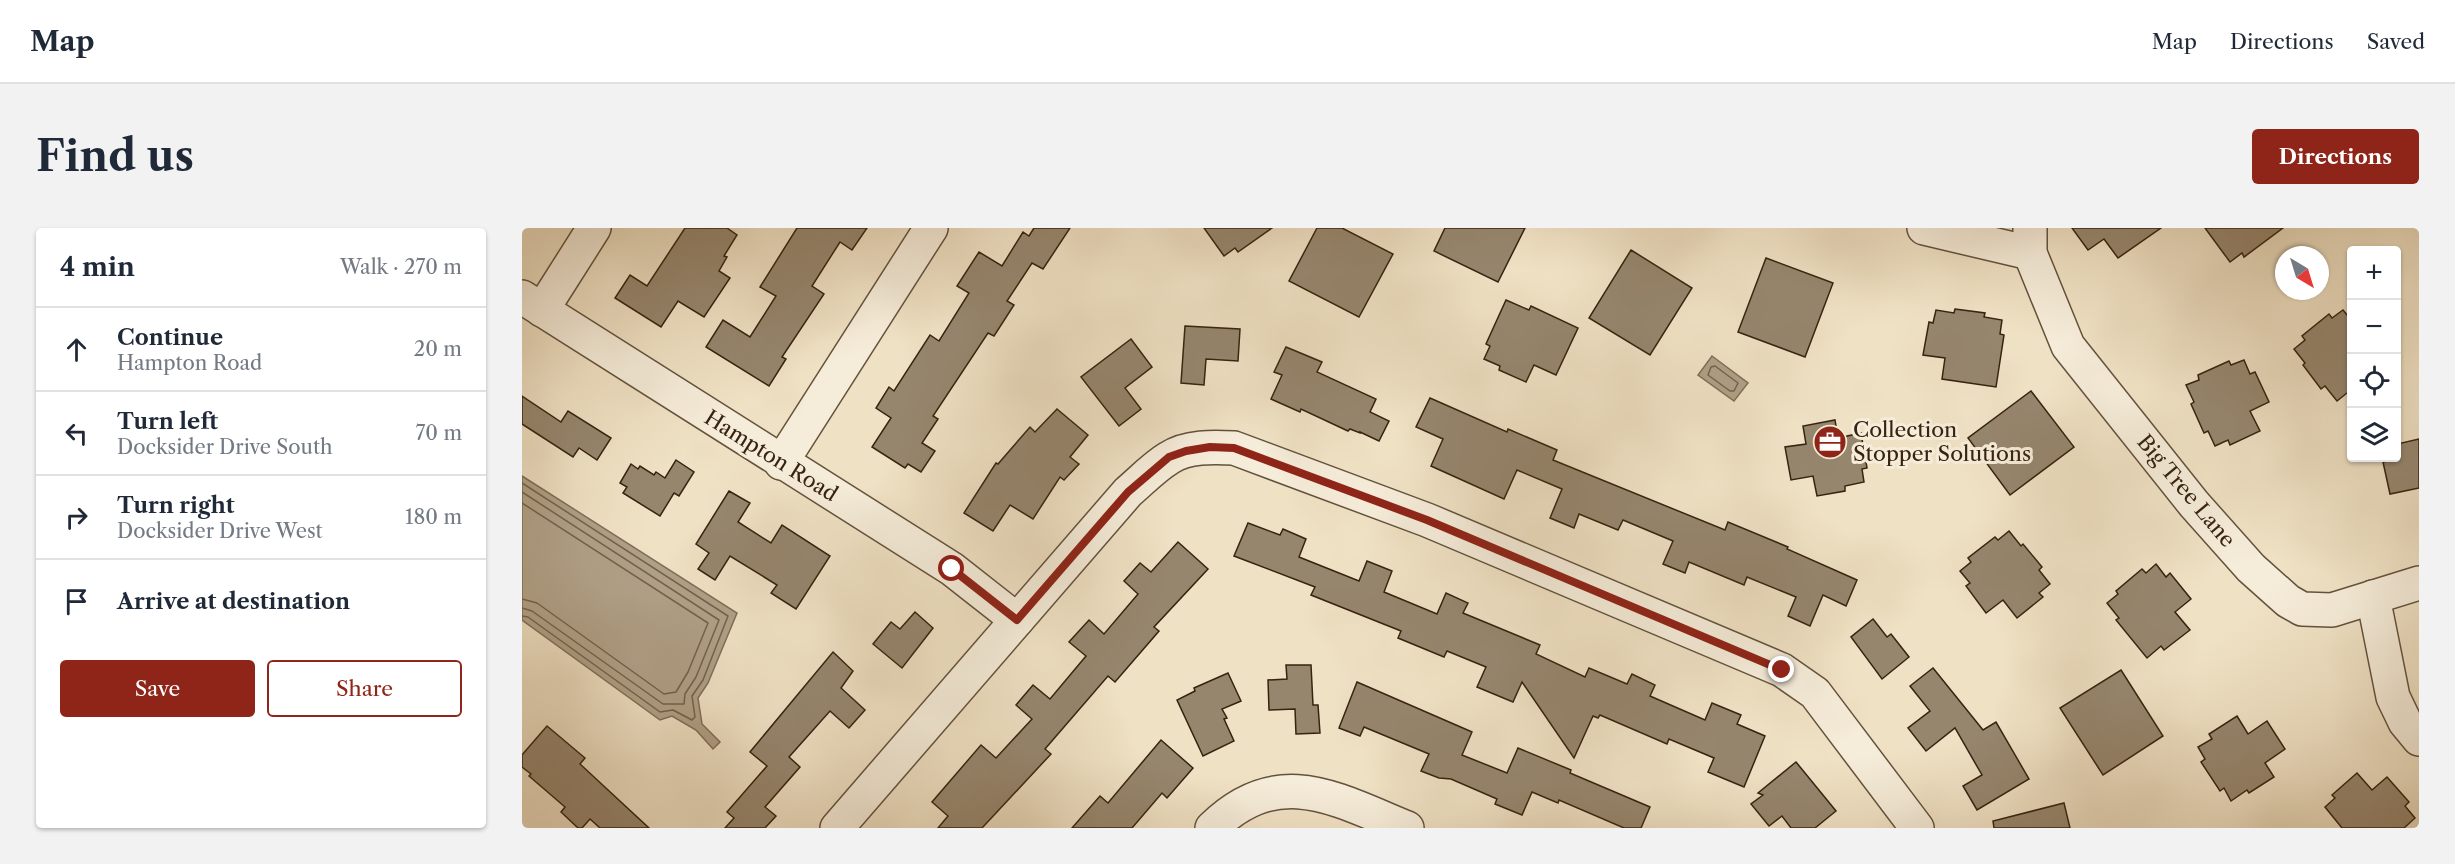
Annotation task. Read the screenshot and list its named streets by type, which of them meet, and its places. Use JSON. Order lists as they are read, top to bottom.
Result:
{
  "streets": {
    "street": ["Hampton Road", "Big Tree Lane"]
  },
  "places": {
    "office": ["Collection Stopper Solutions"]
  },
  "north": "bottom right",
  "page": {
    "header": "Map",
    "nav": ["Map", "Directions", "Saved"],
    "buttons": [
      "Directions",
      ["Save", "Share"]
    ],
    "title": "Find us",
    "heading": ["4 min", "Walk · 270 m"],
    "map_buttons": ["+", "−"],
    "list": [
      ["Continue", "Hampton Road", "20 m"],
      ["Turn left", "Docksider Drive South", "70 m"],
      ["Turn right", "Docksider Drive West", "180 m"],
      "Arrive at destination"
    ]
  }
}
